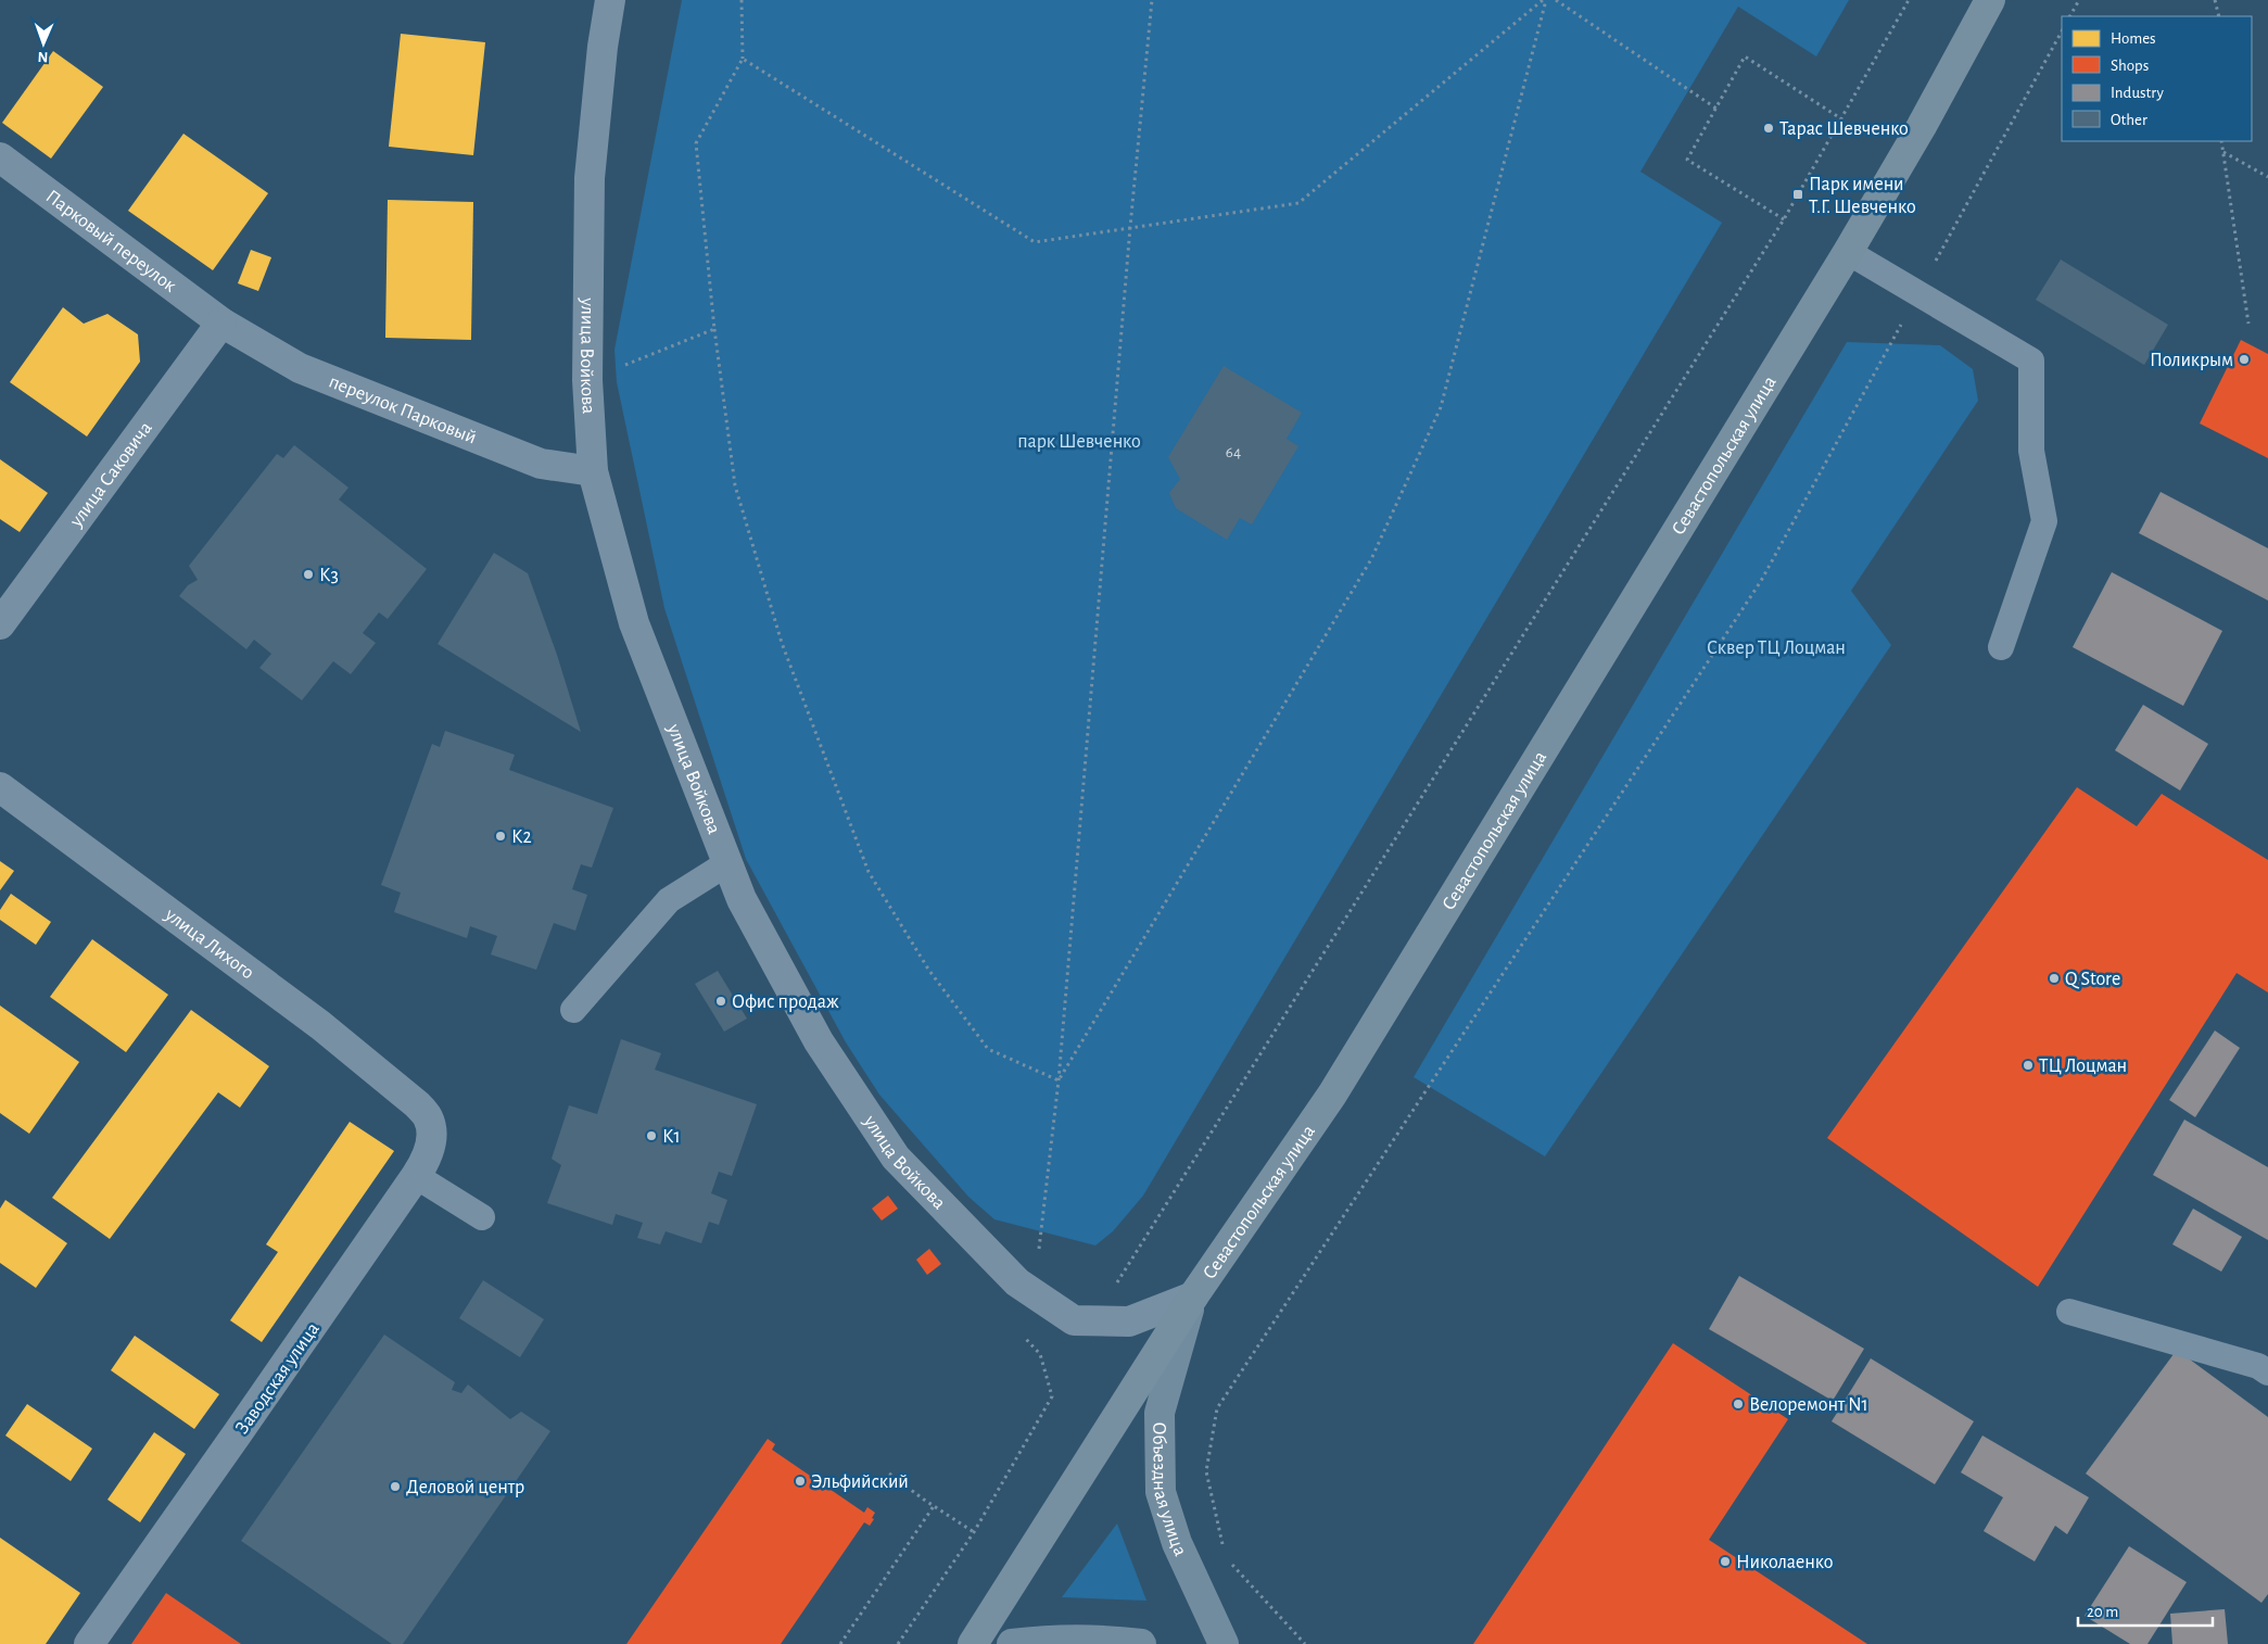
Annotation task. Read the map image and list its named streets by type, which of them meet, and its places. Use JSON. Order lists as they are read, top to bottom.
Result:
{
  "streets": {
    "main road": ["Севастопольская улица", "Объездная улица"],
    "street": [
      "Парковый переулок",
      "улица Войкова",
      "переулок Парковый",
      "улица Саковича",
      "улица Лихого",
      "Заводская улица"
    ]
  },
  "crossings": [
    ["Парковый переулок", "переулок Парковый"],
    ["Парковый переулок", "улица Саковича"],
    ["улица Войкова", "переулок Парковый"],
    ["улица Войкова", "Севастопольская улица"],
    ["улица Войкова", "Объездная улица"],
    ["переулок Парковый", "улица Саковича"],
    ["Севастопольская улица", "Объездная улица"],
    ["улица Лихого", "Заводская улица"]
  ],
  "parks": ["парк Шевченко", "Сквер ТЦ Лоцман"],
  "places": {
    "other": [
      "Тарас Шевченко",
      "Поликрым",
      "К3",
      "К2",
      "Q Store",
      "Офис продаж",
      "ТЦ Лоцман",
      "К1",
      "Велоремонт N1",
      "Эльфийский",
      "Деловой центр",
      "Николаенко"
    ],
    "transit": ["Парк имени Т.Г. Шевченко"]
  },
  "house_numbers": ["64"],
  "legend": [
    "Homes",
    "Shops",
    "Industry",
    "Other"
  ],
  "scale_bar": "20 m",
  "north": "bottom"
}
